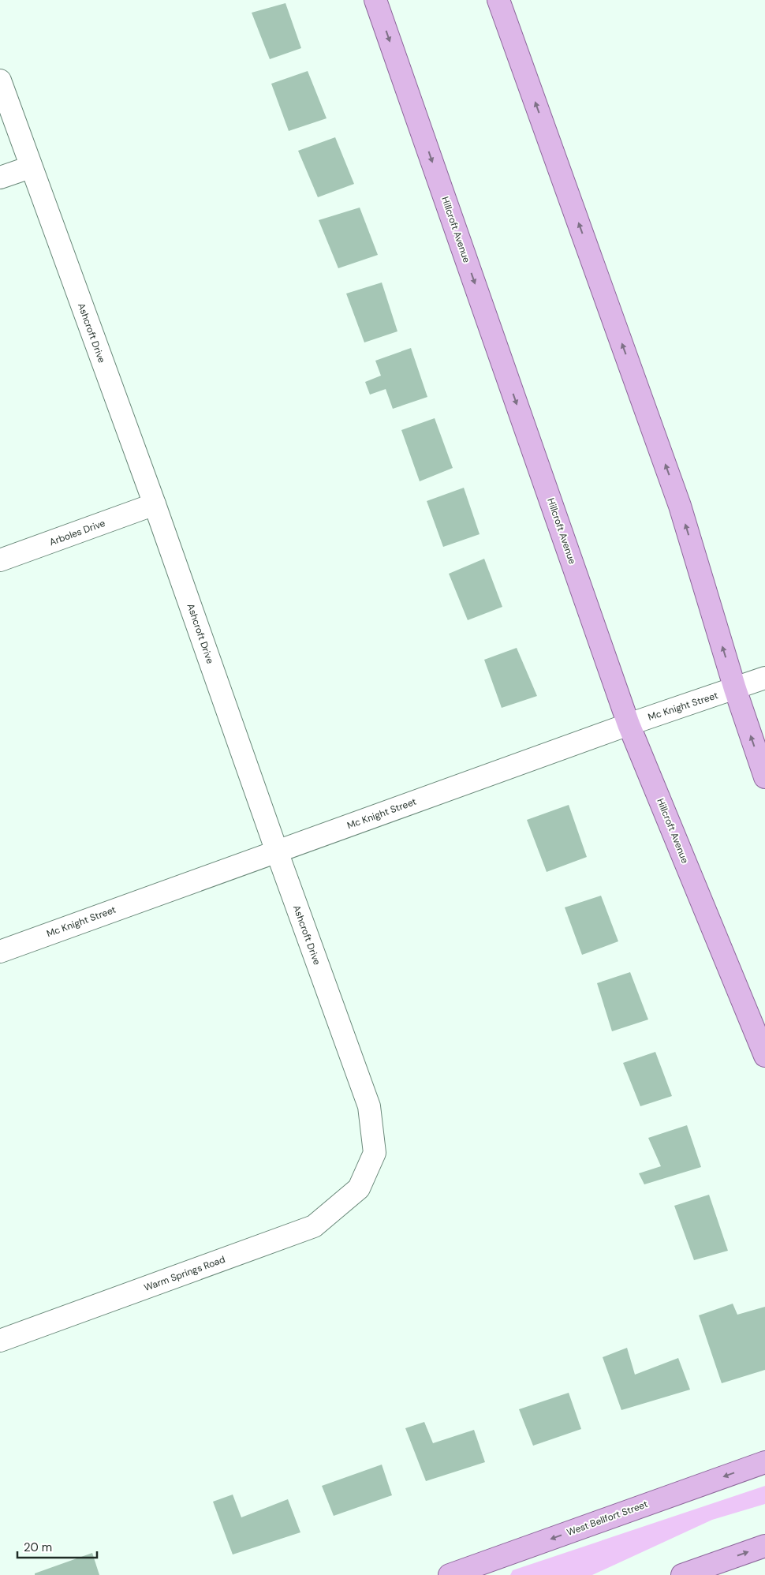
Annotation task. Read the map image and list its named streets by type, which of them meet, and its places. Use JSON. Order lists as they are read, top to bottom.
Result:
{
  "streets": {
    "main road": ["Hillcroft Avenue", "West Bellfort Street"],
    "street": [
      "Ashcroft Drive",
      "Arboles Drive",
      "Mc Knight Street",
      "Warm Springs Road"
    ]
  },
  "crossings": [
    ["Hillcroft Avenue", "Mc Knight Street"],
    ["Ashcroft Drive", "Arboles Drive"],
    ["Ashcroft Drive", "Mc Knight Street"],
    ["Ashcroft Drive", "Warm Springs Road"]
  ],
  "one_way": ["West Bellfort Street"],
  "scale_bar": "20 m"
}
